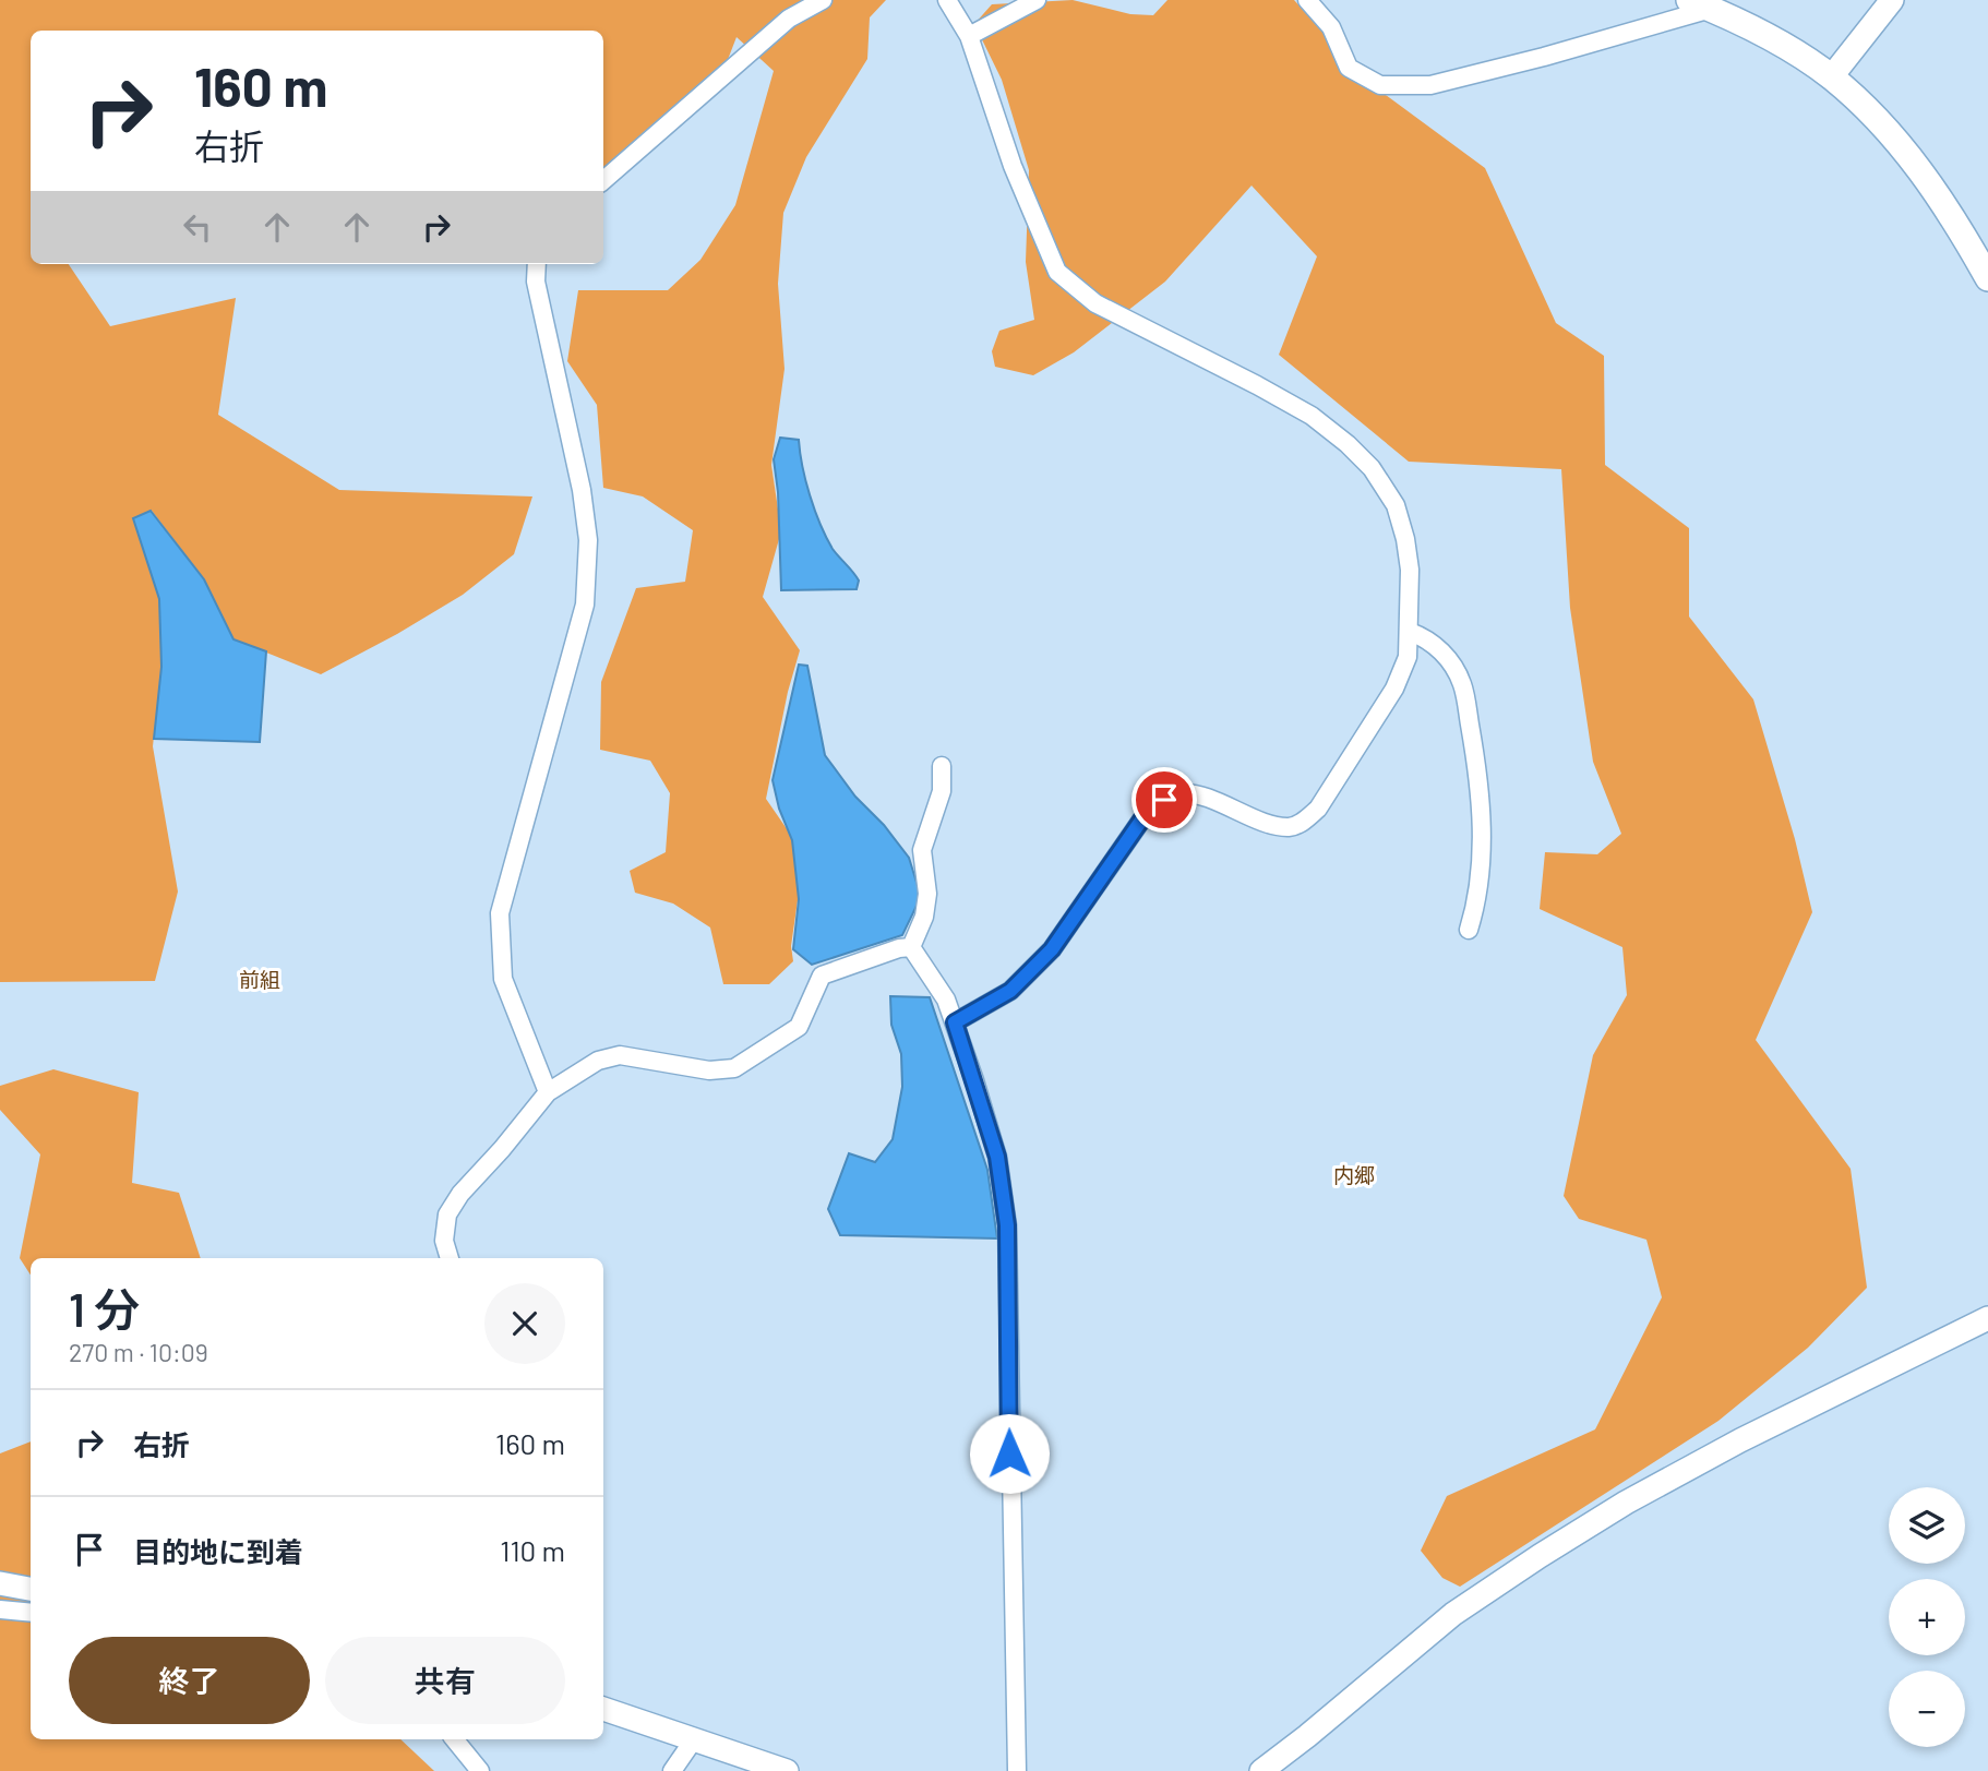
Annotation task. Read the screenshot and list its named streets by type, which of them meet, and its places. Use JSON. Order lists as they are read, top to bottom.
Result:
{
  "districts": ["前組", "内郷"],
  "page": {
    "turn": ["160 m", "右折"],
    "heading": ["1 分", "270 m · 10:09"],
    "list": [
      {
        "name": "右折",
        "value": "160 m"
      },
      {
        "name": "目的地に到着",
        "value": "110 m"
      }
    ],
    "map_buttons": ["+", "−"],
    "buttons": ["終了", "共有"]
  }
}
